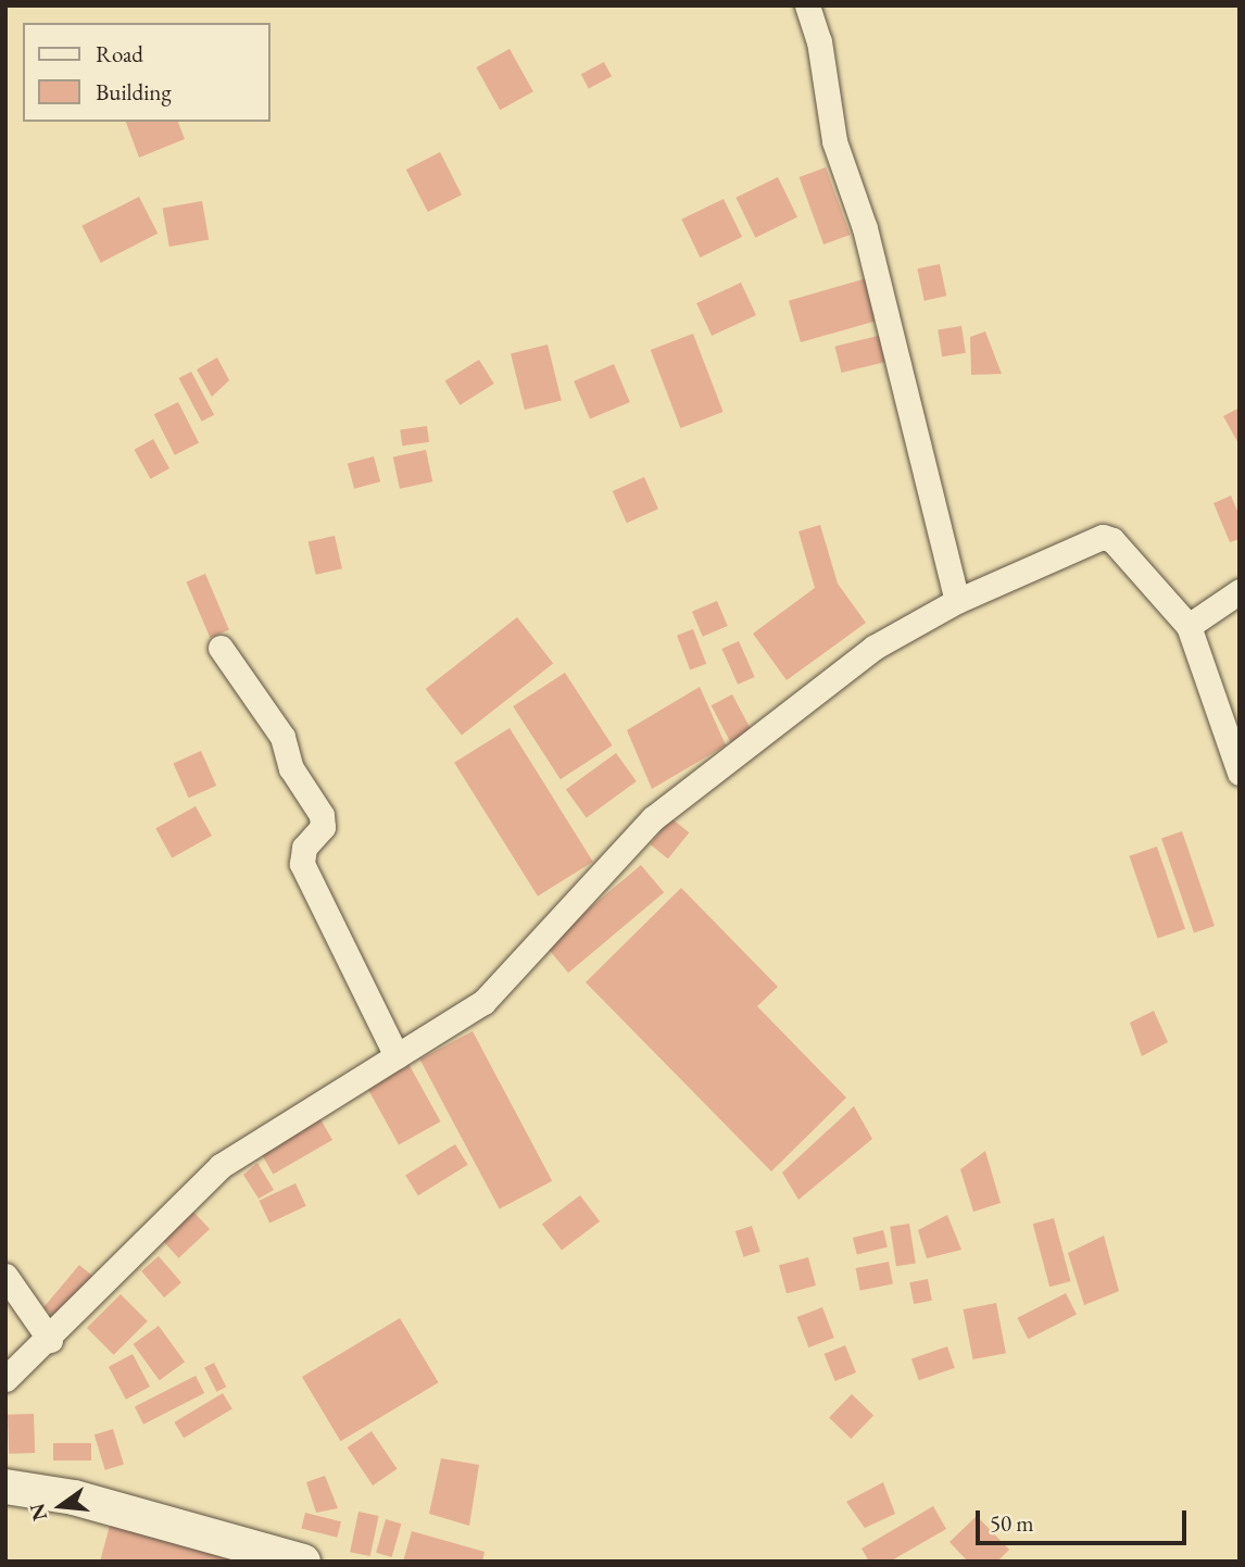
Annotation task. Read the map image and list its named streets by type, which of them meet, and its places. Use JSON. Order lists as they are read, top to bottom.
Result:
{
  "legend": ["Road", "Building"],
  "scale_bar": "50 m",
  "north": "left"
}
